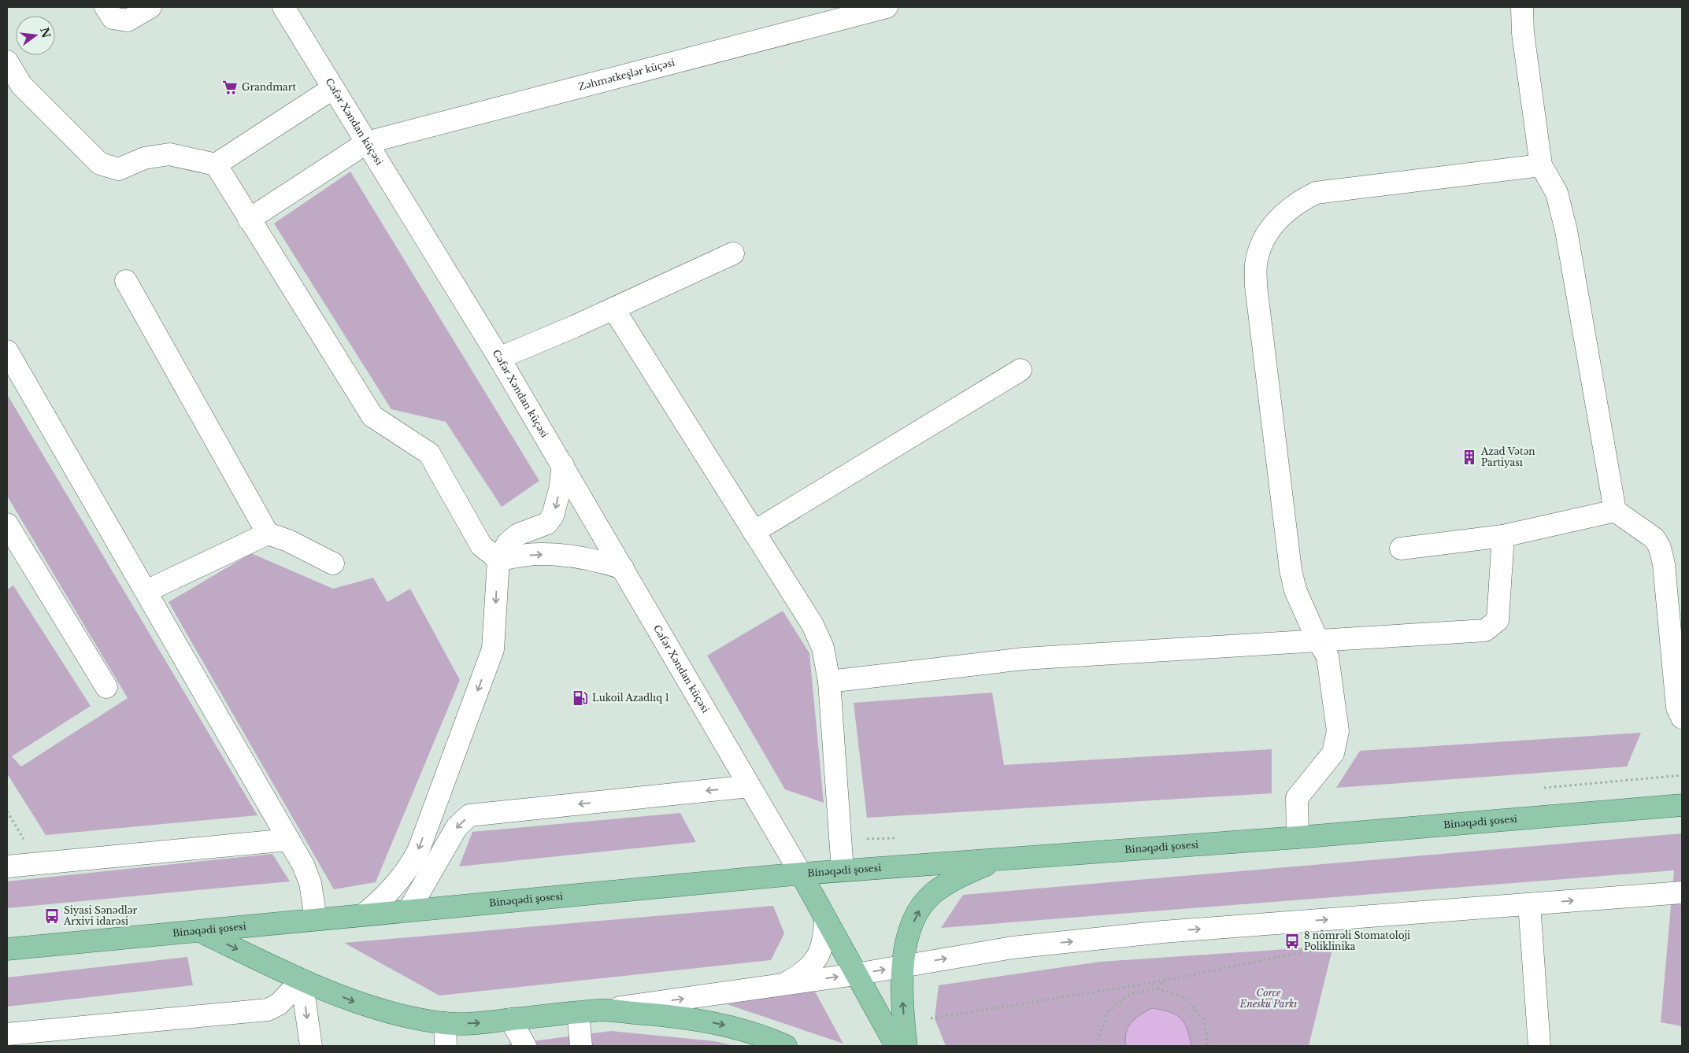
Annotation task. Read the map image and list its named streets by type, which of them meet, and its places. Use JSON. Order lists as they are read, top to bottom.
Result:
{
  "streets": {
    "main road": ["Binəqədi şosesi"],
    "street": ["Zəhmətkeşlər küçəsi", "Cəfər Xəndan küçəsi"]
  },
  "crossings": [
    ["Zəhmətkeşlər küçəsi", "Cəfər Xəndan küçəsi"],
    ["Cəfər Xəndan küçəsi", "Binəqədi şosesi"]
  ],
  "parks": ["Corce Enesku Parkı"],
  "places": {
    "supermarket": ["Grandmart"],
    "building": ["Azad Vətən Partiyası"],
    "fuel station": ["Lukoil Azadlıq 1"],
    "bus stop": ["Siyasi Sənədlər Arxivi idarəsi", "8 nömrəli Stomatoloji Poliklinika"]
  },
  "north": "right"
}
